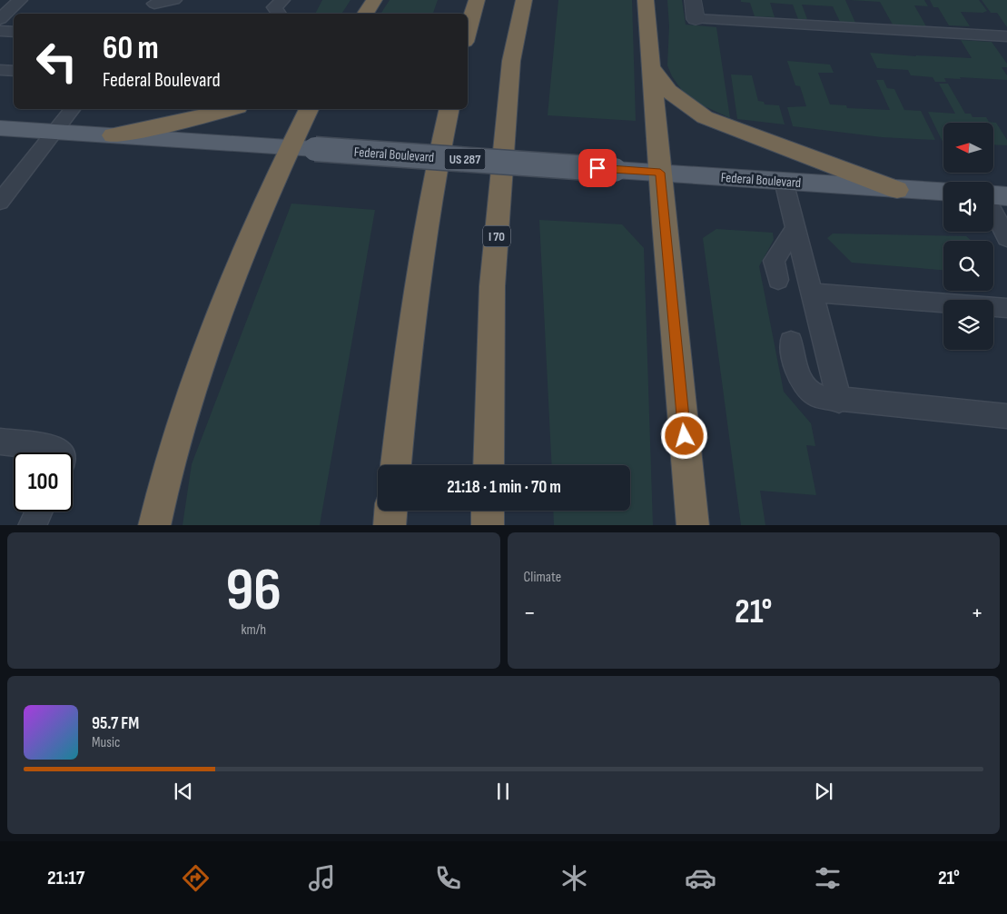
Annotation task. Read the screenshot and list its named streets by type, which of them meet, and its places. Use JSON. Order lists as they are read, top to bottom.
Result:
{
  "streets": {
    "highway": ["I 70"],
    "main road": ["Federal Boulevard", "US 287"]
  },
  "north": "left",
  "page": {
    "turn": ["60 m", "Federal Boulevard"],
    "limit": "100",
    "trip": "21:18 · 1 min · 70 m",
    "tile": [
      ["96", "km/h"],
      "Climate"
    ],
    "heat": ["−", "21°", "+"],
    "song": ["95.7 FM", "Music"],
    "tabs": ["21:17", "21°"]
  }
}
